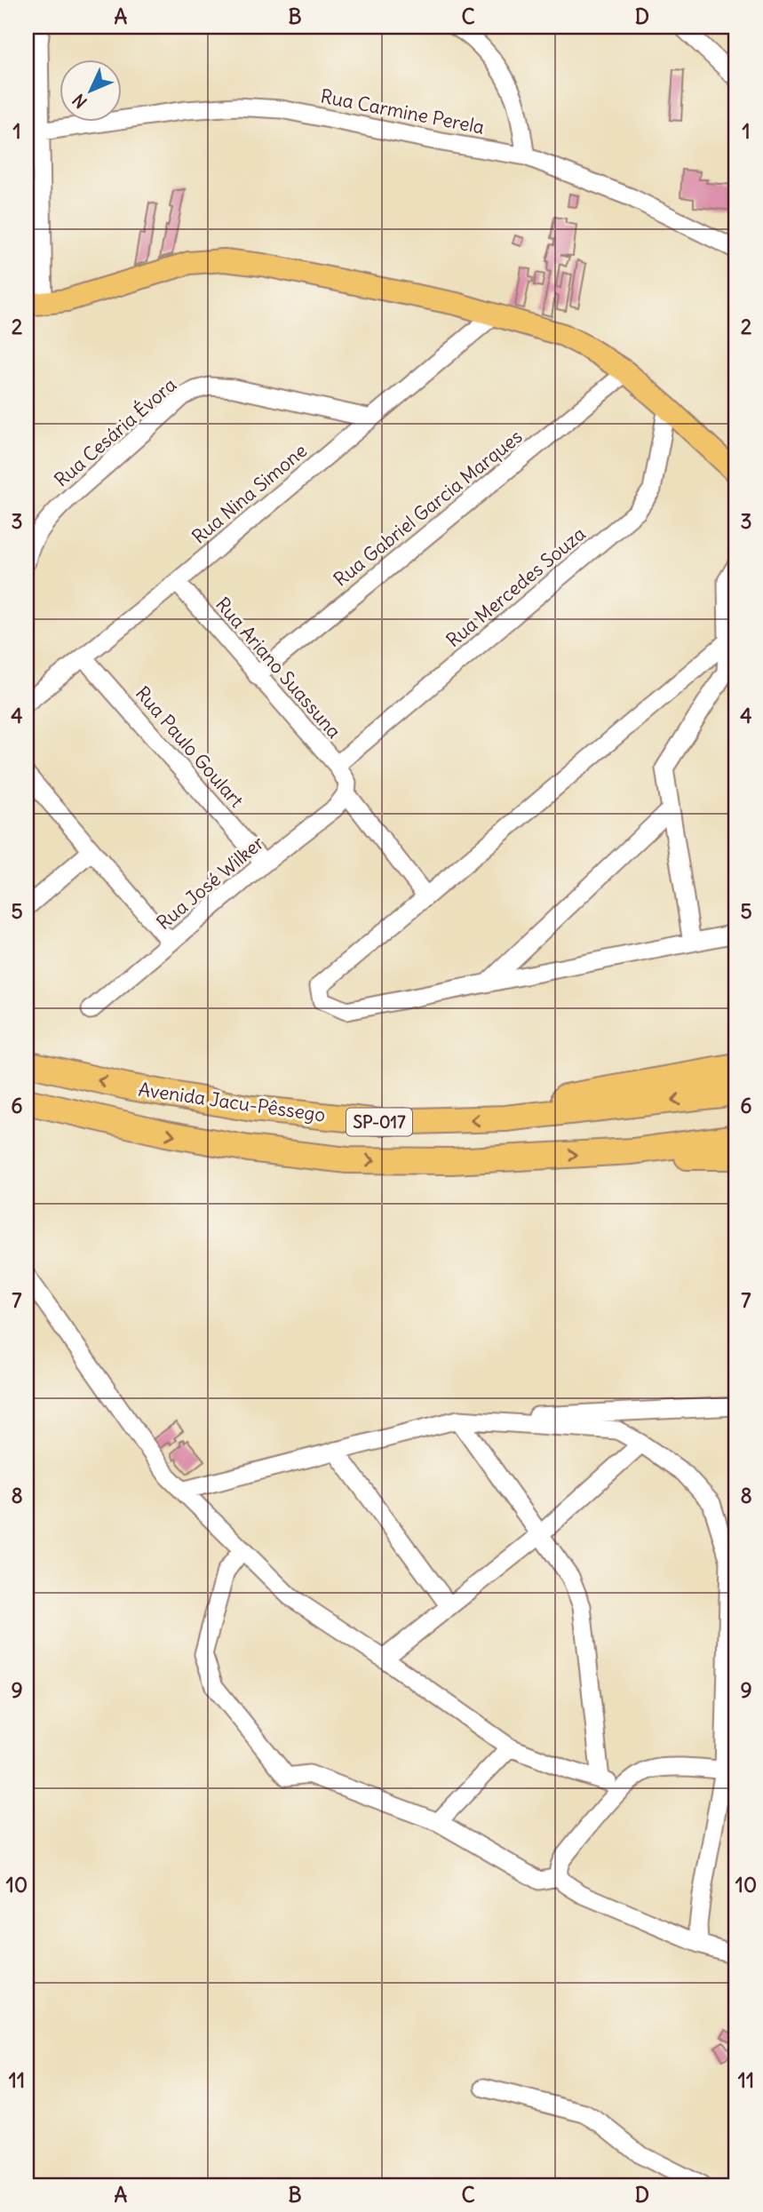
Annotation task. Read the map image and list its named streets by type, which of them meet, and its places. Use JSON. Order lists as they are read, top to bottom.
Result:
{
  "streets": {
    "highway": ["Avenida Jacu-Pêssego", "SP-017"],
    "street": [
      "Rua Carmine Perela",
      "Rua Cesária Évora",
      "Rua Nina Simone",
      "Rua Gabriel Garcia Marques",
      "Rua Mercedes Souza",
      "Rua Ariano Suassuna",
      "Rua Paulo Goulart",
      "Rua José Wilker"
    ]
  },
  "crossings": [
    ["Rua Cesária Évora", "Rua Nina Simone"],
    ["Rua Nina Simone", "Rua Ariano Suassuna"],
    ["Rua Nina Simone", "Rua Paulo Goulart"],
    ["Rua Gabriel Garcia Marques", "Rua Ariano Suassuna"],
    ["Rua Mercedes Souza", "Rua Ariano Suassuna"],
    ["Rua Ariano Suassuna", "Rua José Wilker"],
    ["Rua Paulo Goulart", "Rua José Wilker"]
  ],
  "north": "bottom left",
  "grid": {
    "columns": [
      "A",
      "B",
      "C",
      "D"
    ],
    "rows": [
      "1",
      "2",
      "3",
      "4",
      "5",
      "6",
      "7",
      "8",
      "9",
      "10",
      "11"
    ]
  }
}
